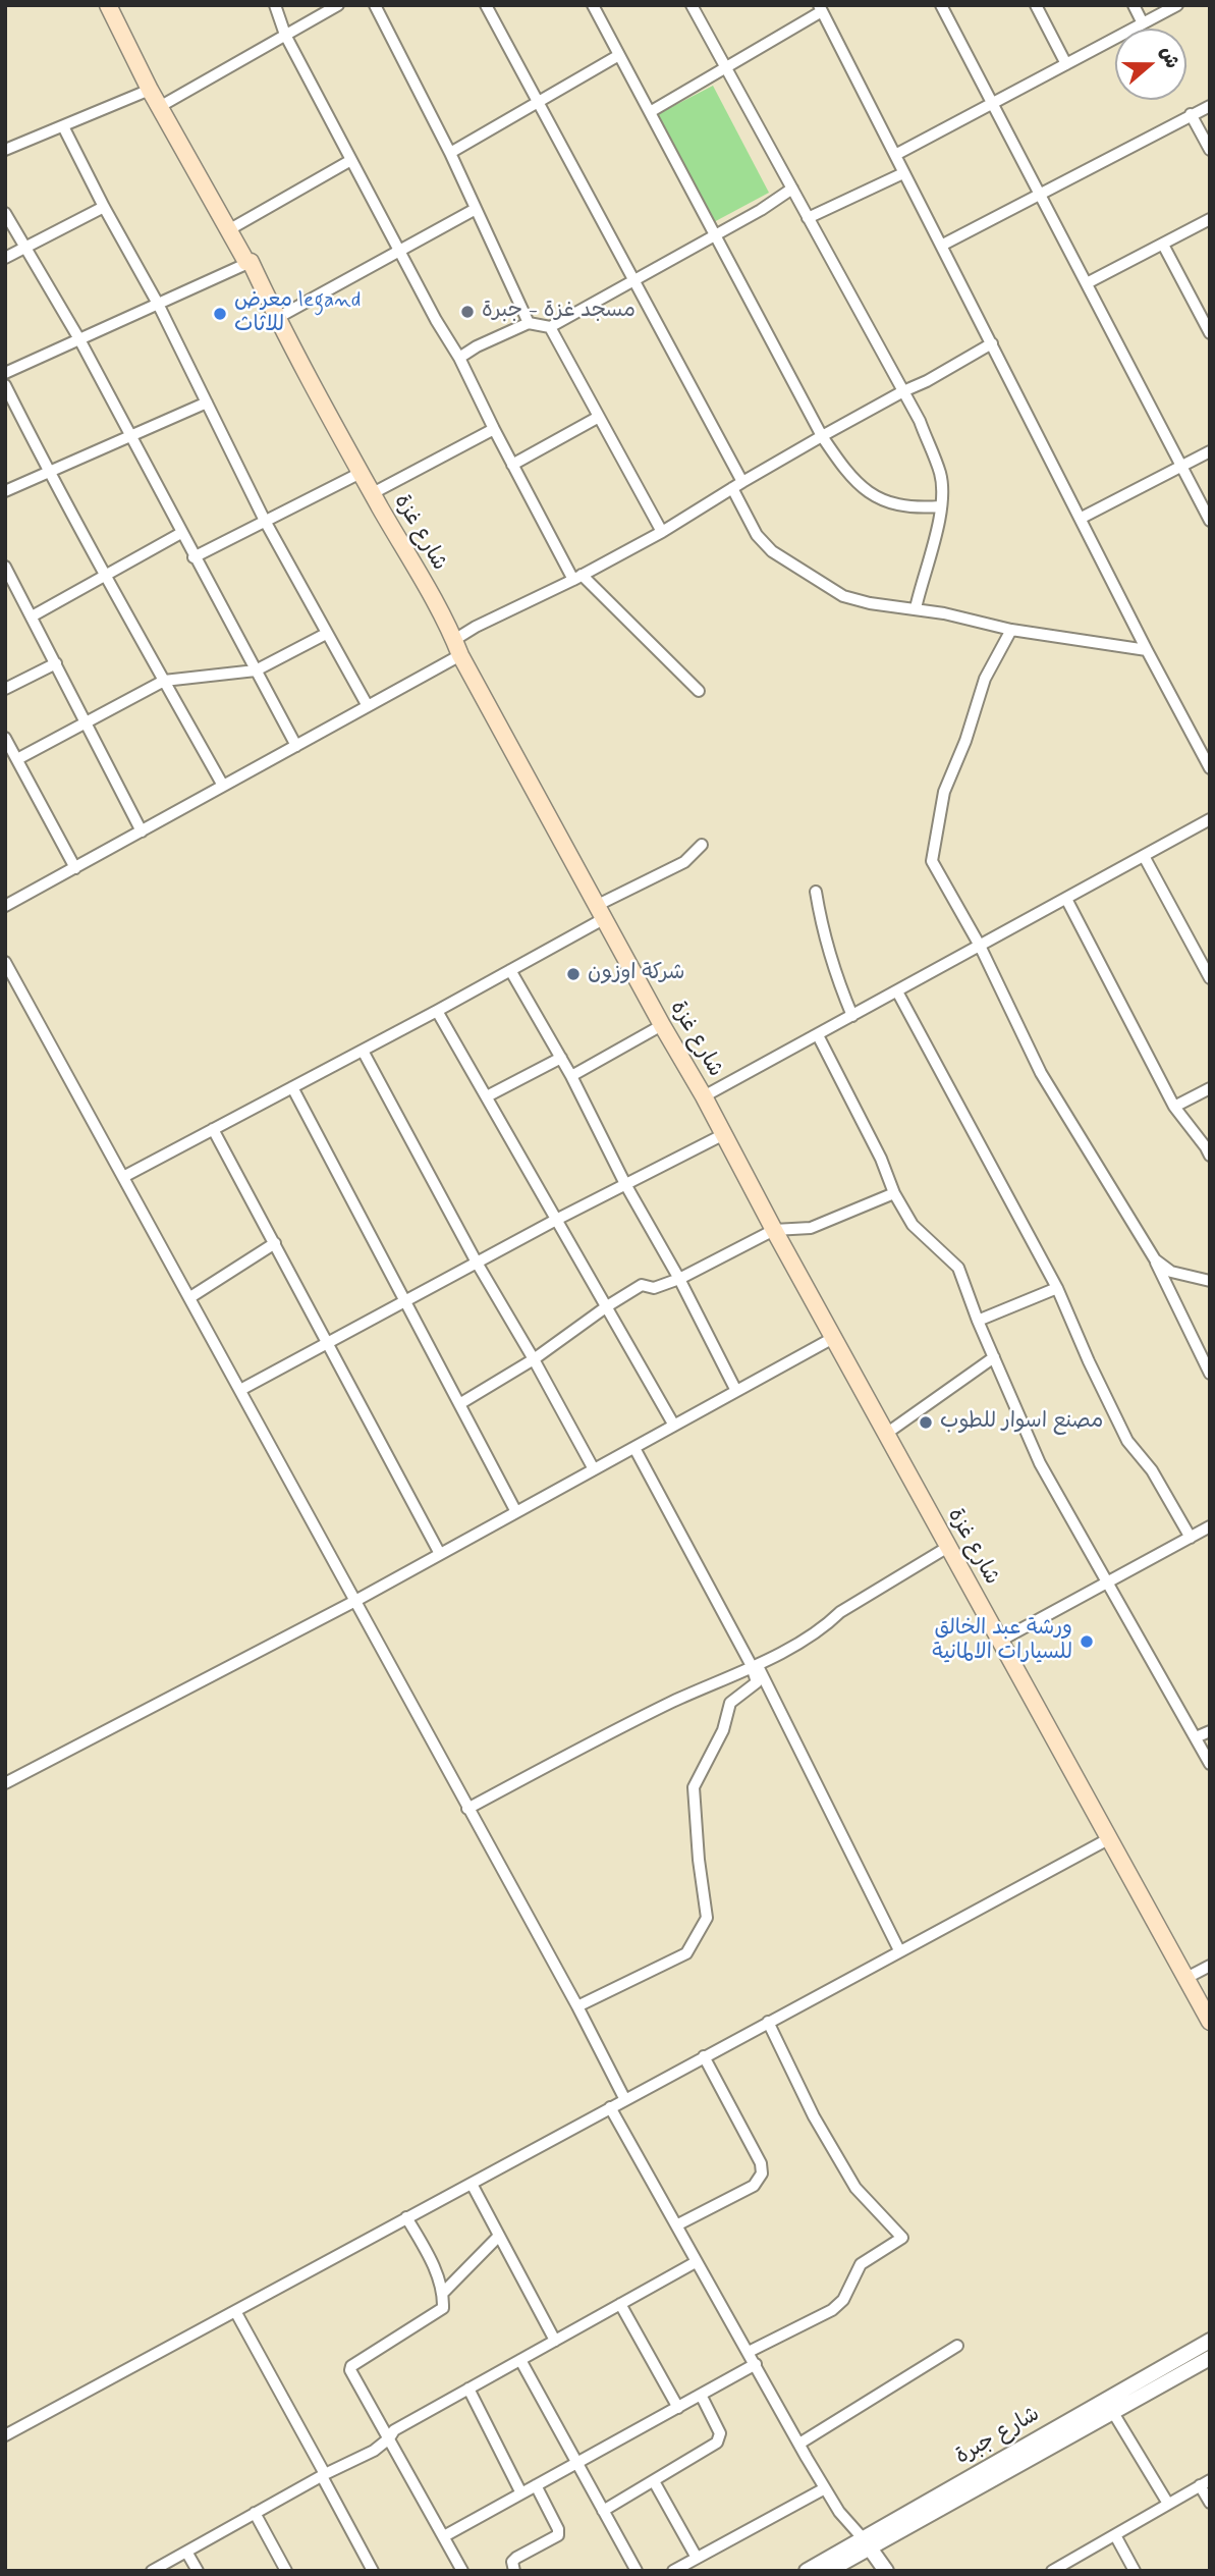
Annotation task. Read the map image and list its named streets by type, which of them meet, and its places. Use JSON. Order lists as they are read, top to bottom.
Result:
{
  "streets": {
    "main road": ["شارع غزة"],
    "street": ["شارع جبرة"]
  },
  "places": [
    "مسجد غزة - جبرة",
    "معرض legand للاثاث",
    "شركة اوزون",
    "مصنع اسوار للطوب",
    "ورشة عبد الخالق للسيارات الالمانية"
  ],
  "north": "right"
}
